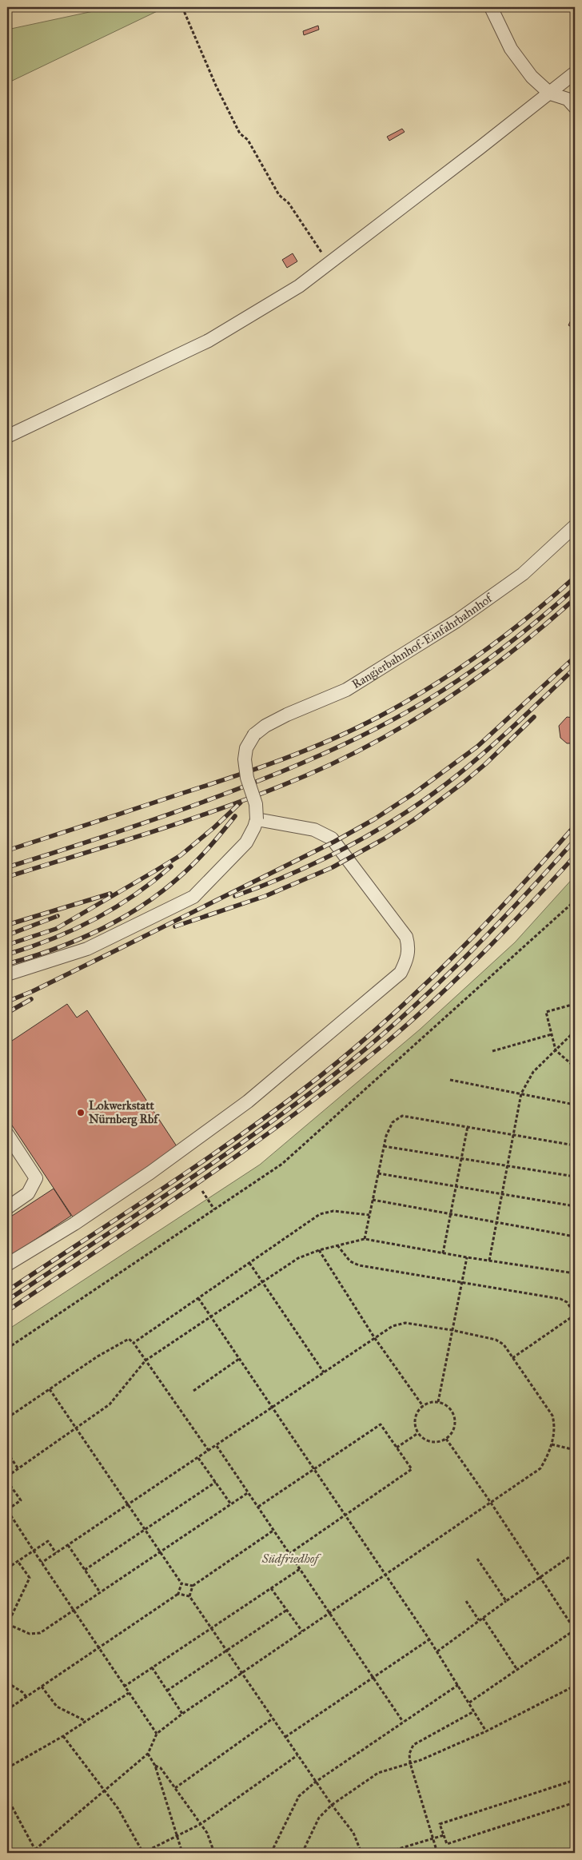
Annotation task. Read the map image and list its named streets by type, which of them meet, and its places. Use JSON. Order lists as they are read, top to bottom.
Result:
{
  "streets": {
    "lane": ["Rangierbahnhof-Einfahrbahnhof"]
  },
  "parks": ["Südfriedhof"],
  "places": ["Lokwerkstatt Nürnberg Rbf"]
}
